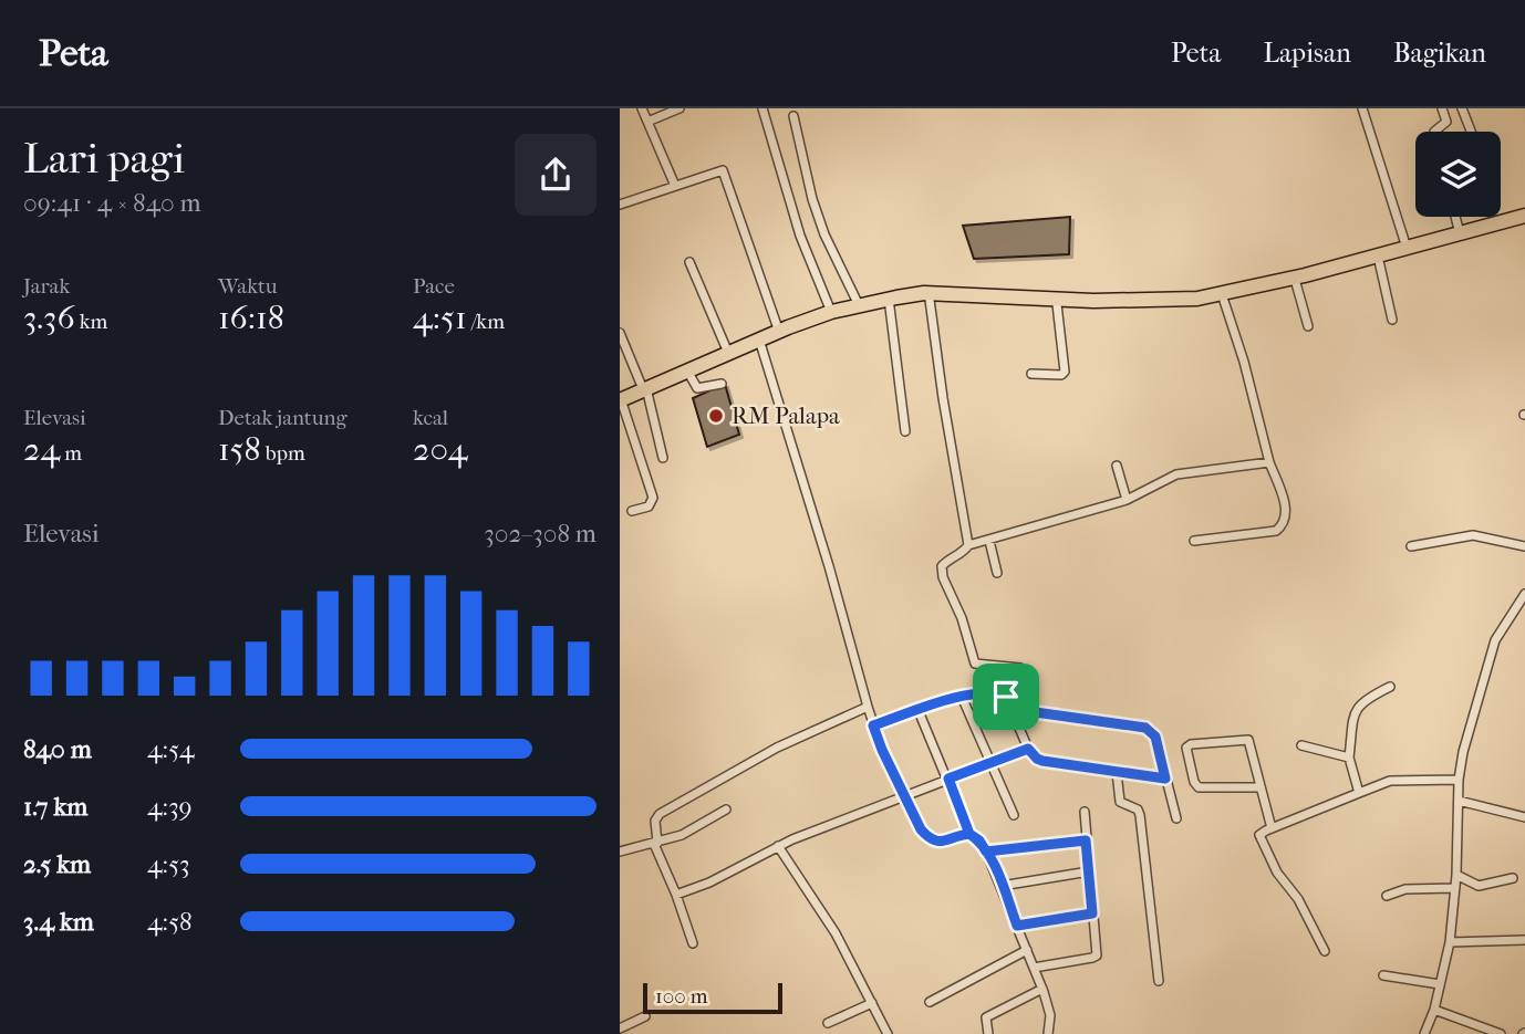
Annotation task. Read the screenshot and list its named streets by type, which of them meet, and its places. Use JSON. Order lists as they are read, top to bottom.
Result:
{
  "places": ["RM Palapa"],
  "scale_bar": "100 m",
  "page": {
    "header": "Peta",
    "nav": ["Peta", "Lapisan", "Bagikan"],
    "heading": ["Lari pagi", "09:41 · 4 × 840 m"],
    "stats": [
      ["Jarak", "3.36 km"],
      ["Waktu", "16:18"],
      ["Pace", "4:51 /km"],
      ["Elevasi", "24 m"],
      ["Detak jantung", "158 bpm"],
      ["kcal", "204"]
    ],
    "chart": ["Elevasi", "302–308 m"],
    "list": [
      {
        "name": "840 m",
        "note": "4:54"
      },
      {
        "name": "1.7 km",
        "note": "4:39"
      },
      {
        "name": "2.5 km",
        "note": "4:53"
      },
      {
        "name": "3.4 km",
        "note": "4:58"
      }
    ],
    "scale": "100 m"
  }
}
